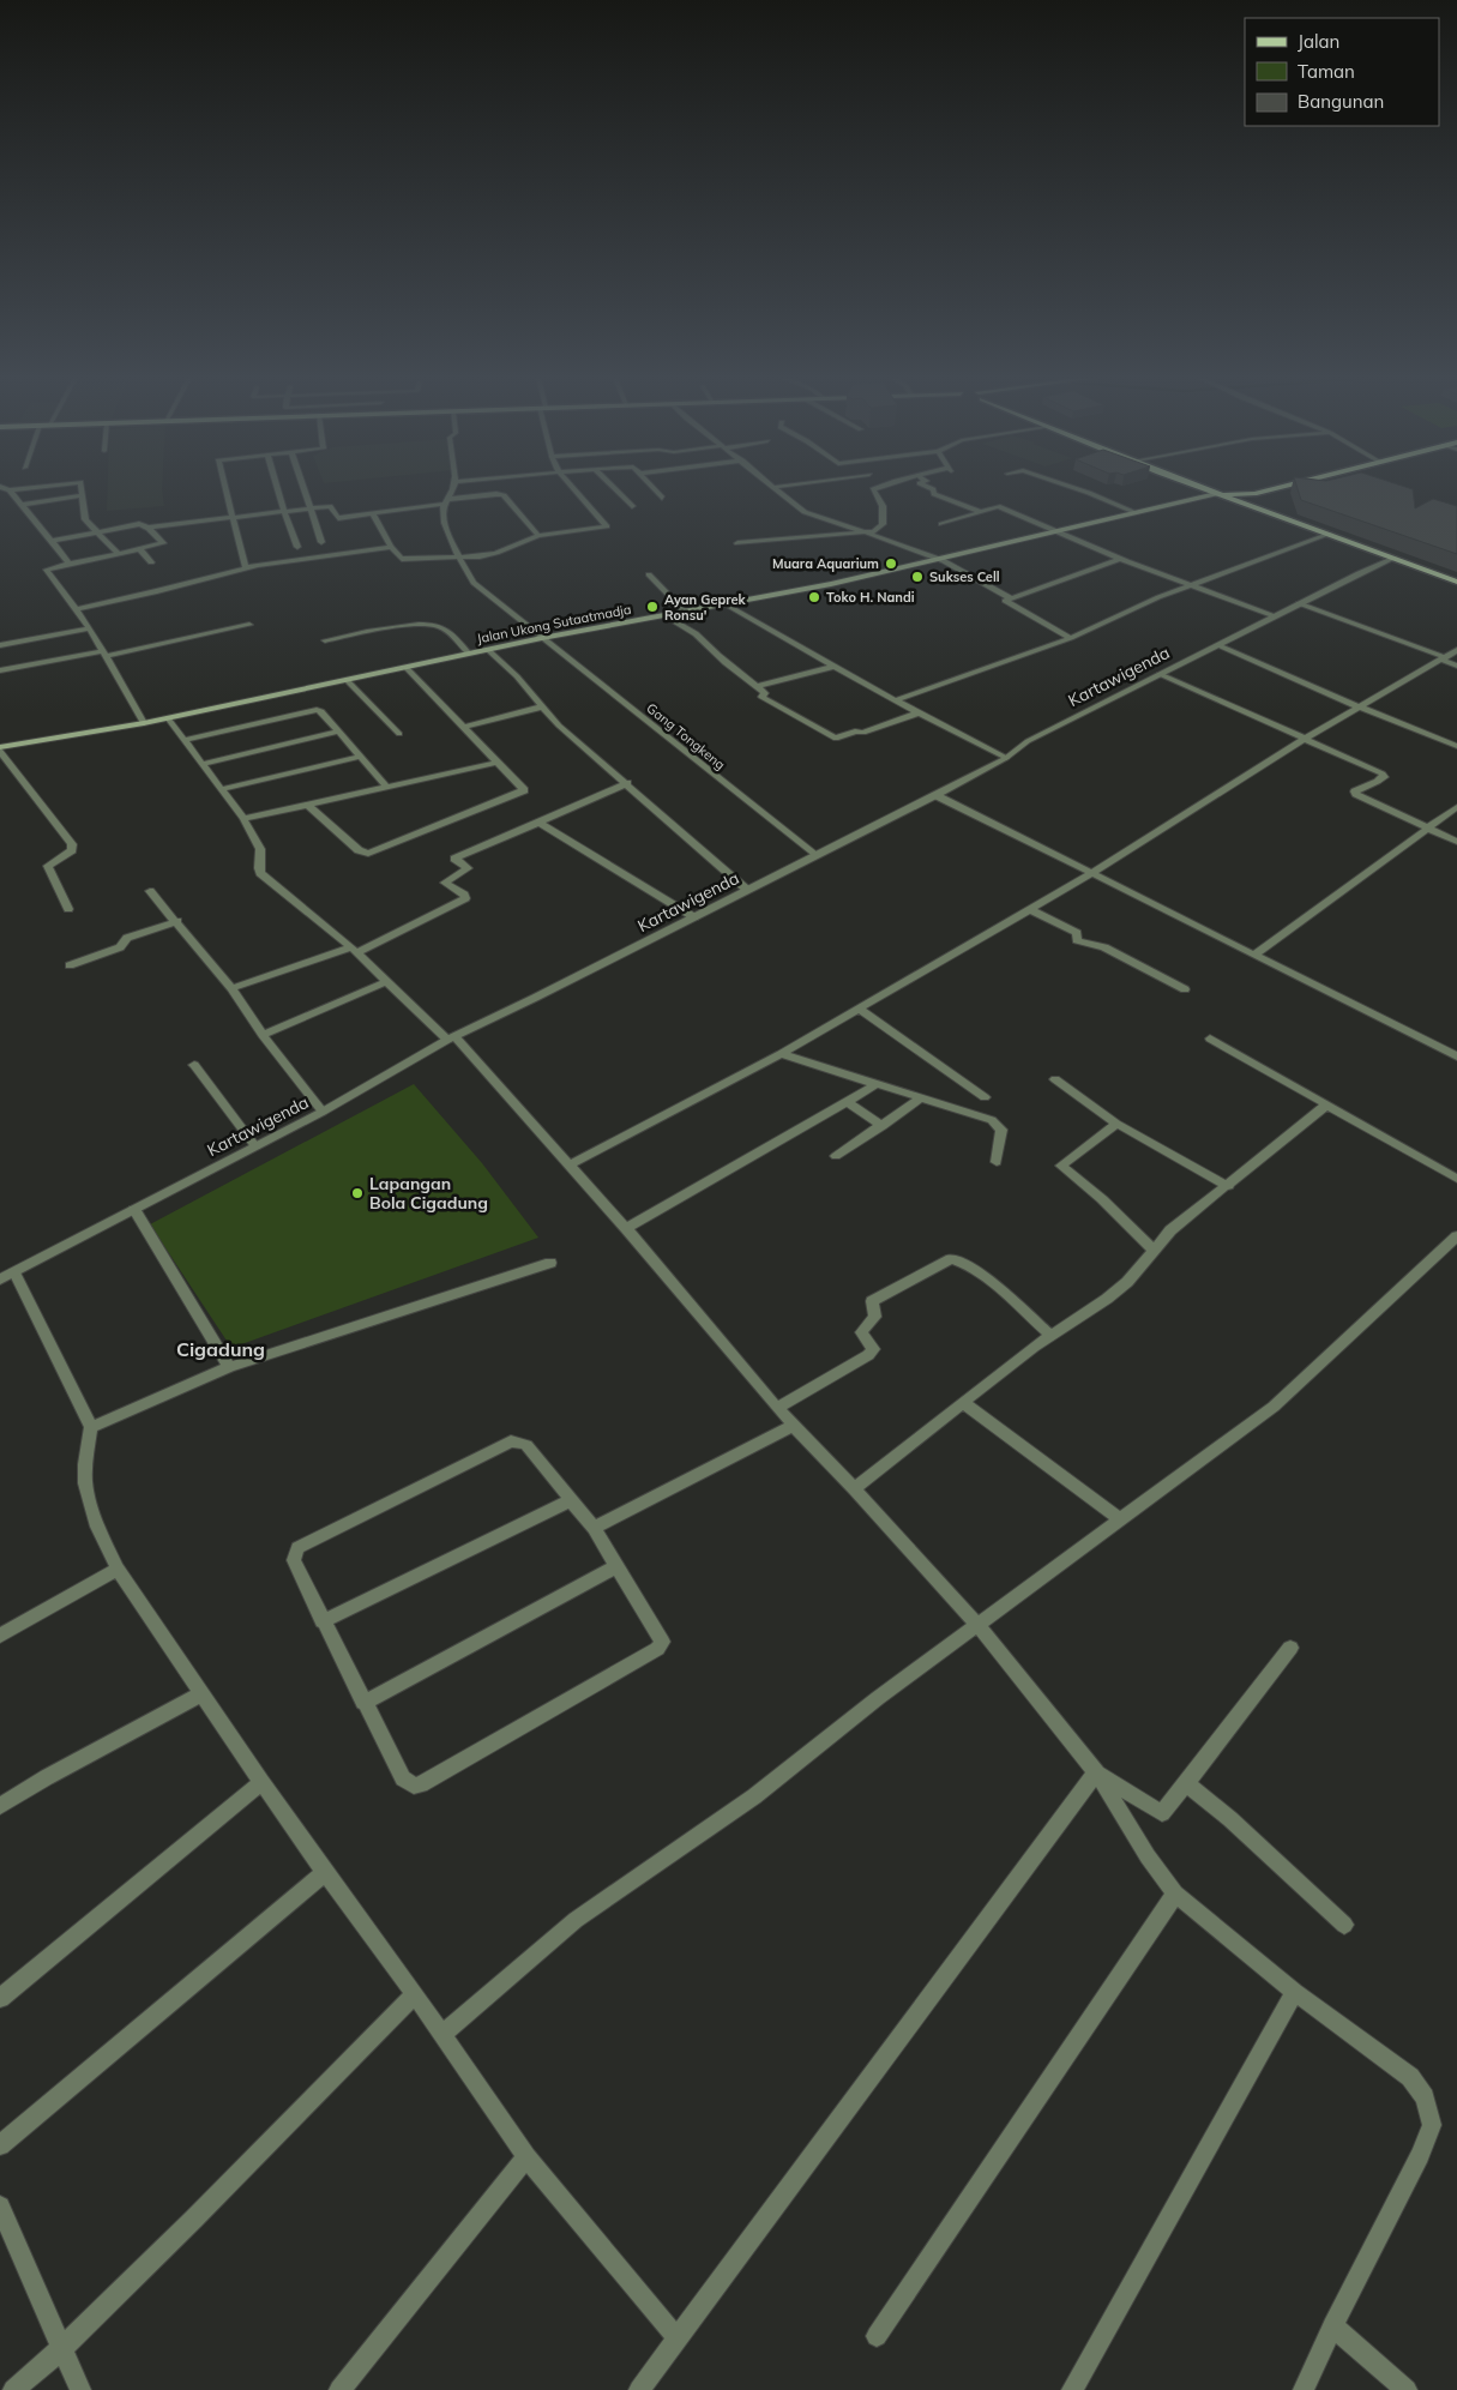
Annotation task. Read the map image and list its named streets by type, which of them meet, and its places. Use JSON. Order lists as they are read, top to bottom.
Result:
{
  "streets": {
    "main road": ["Jalan Ukong Sutaatmadja"],
    "street": ["Kartawigenda", "Gang Tongkeng"]
  },
  "crossings": [
    ["Jalan Ukong Sutaatmadja", "Gang Tongkeng"],
    ["Kartawigenda", "Gang Tongkeng"]
  ],
  "districts": ["Cigadung"],
  "places": [
    "Muara Aquarium",
    "Sukses Cell",
    "Toko H. Nandi",
    "Ayan Geprek Ronsu'",
    "Lapangan Bola Cigadung"
  ],
  "legend": ["Jalan", "Taman", "Bangunan"]
}
